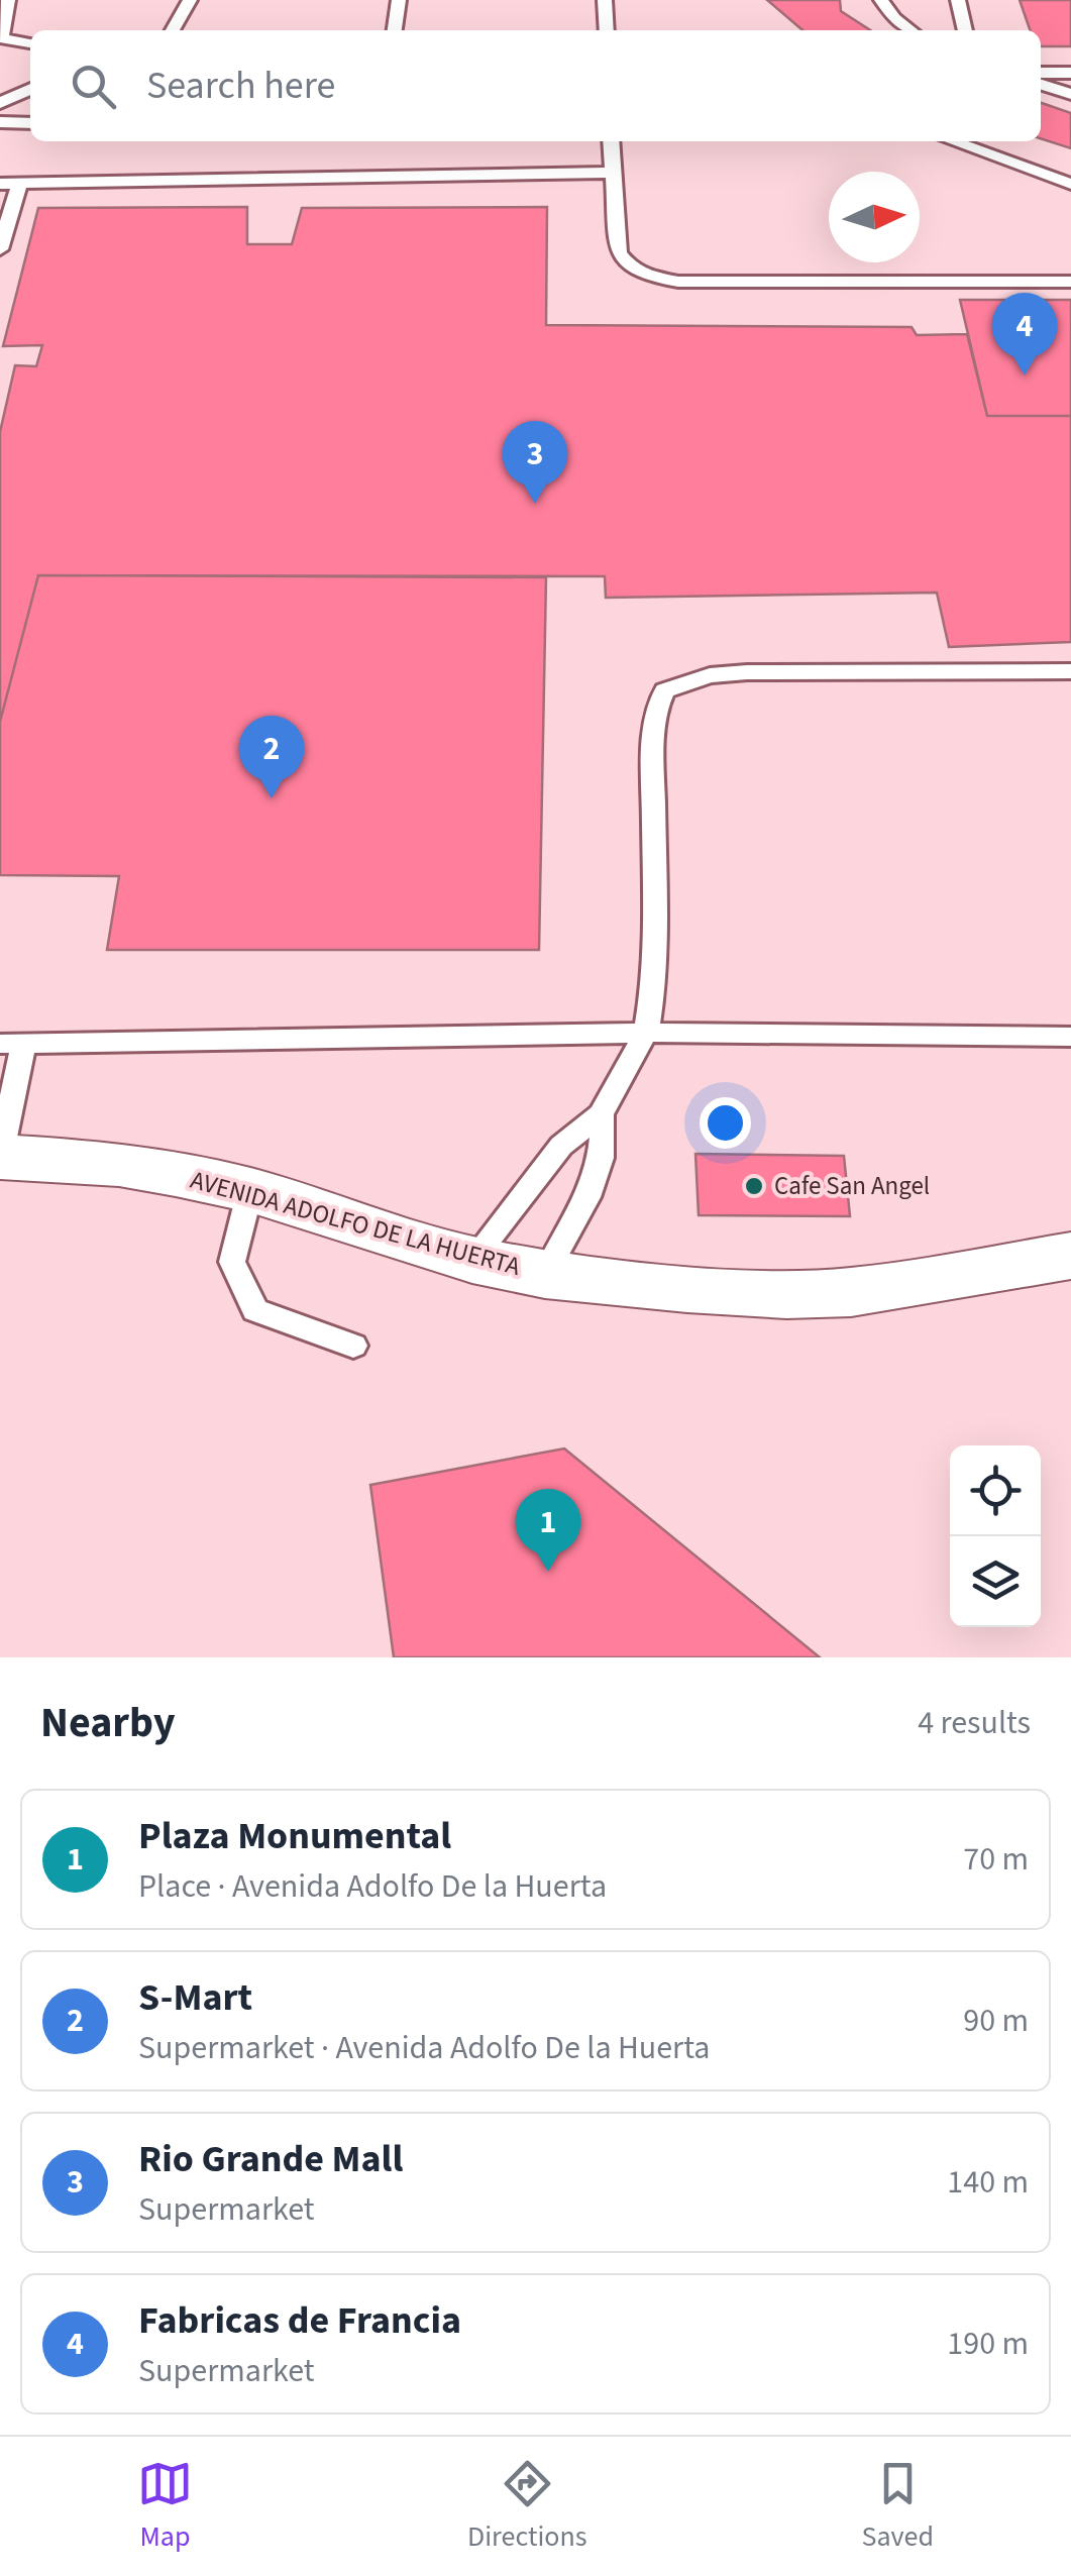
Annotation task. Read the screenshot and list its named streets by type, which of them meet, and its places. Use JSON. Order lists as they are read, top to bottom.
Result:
{
  "streets": {
    "street": ["AVENIDA ADOLFO DE LA HUERTA"]
  },
  "places": ["Cafe San Angel"],
  "north": "right",
  "page": {
    "search": "Search here",
    "pins": [
      "4",
      "3",
      "2",
      "1"
    ],
    "heading": ["Nearby", "4 results"],
    "list": [
      {
        "mark": "1",
        "name": "Plaza Monumental",
        "note": "Place · Avenida Adolfo De la Huerta",
        "value": "70 m"
      },
      {
        "mark": "2",
        "name": "S-Mart",
        "note": "Supermarket · Avenida Adolfo De la Huerta",
        "value": "90 m"
      },
      {
        "mark": "3",
        "name": "Rio Grande Mall",
        "note": "Supermarket",
        "value": "140 m"
      },
      {
        "mark": "4",
        "name": "Fabricas de Francia",
        "note": "Supermarket",
        "value": "190 m"
      }
    ],
    "nav": ["Map", "Directions", "Saved"]
  }
}
